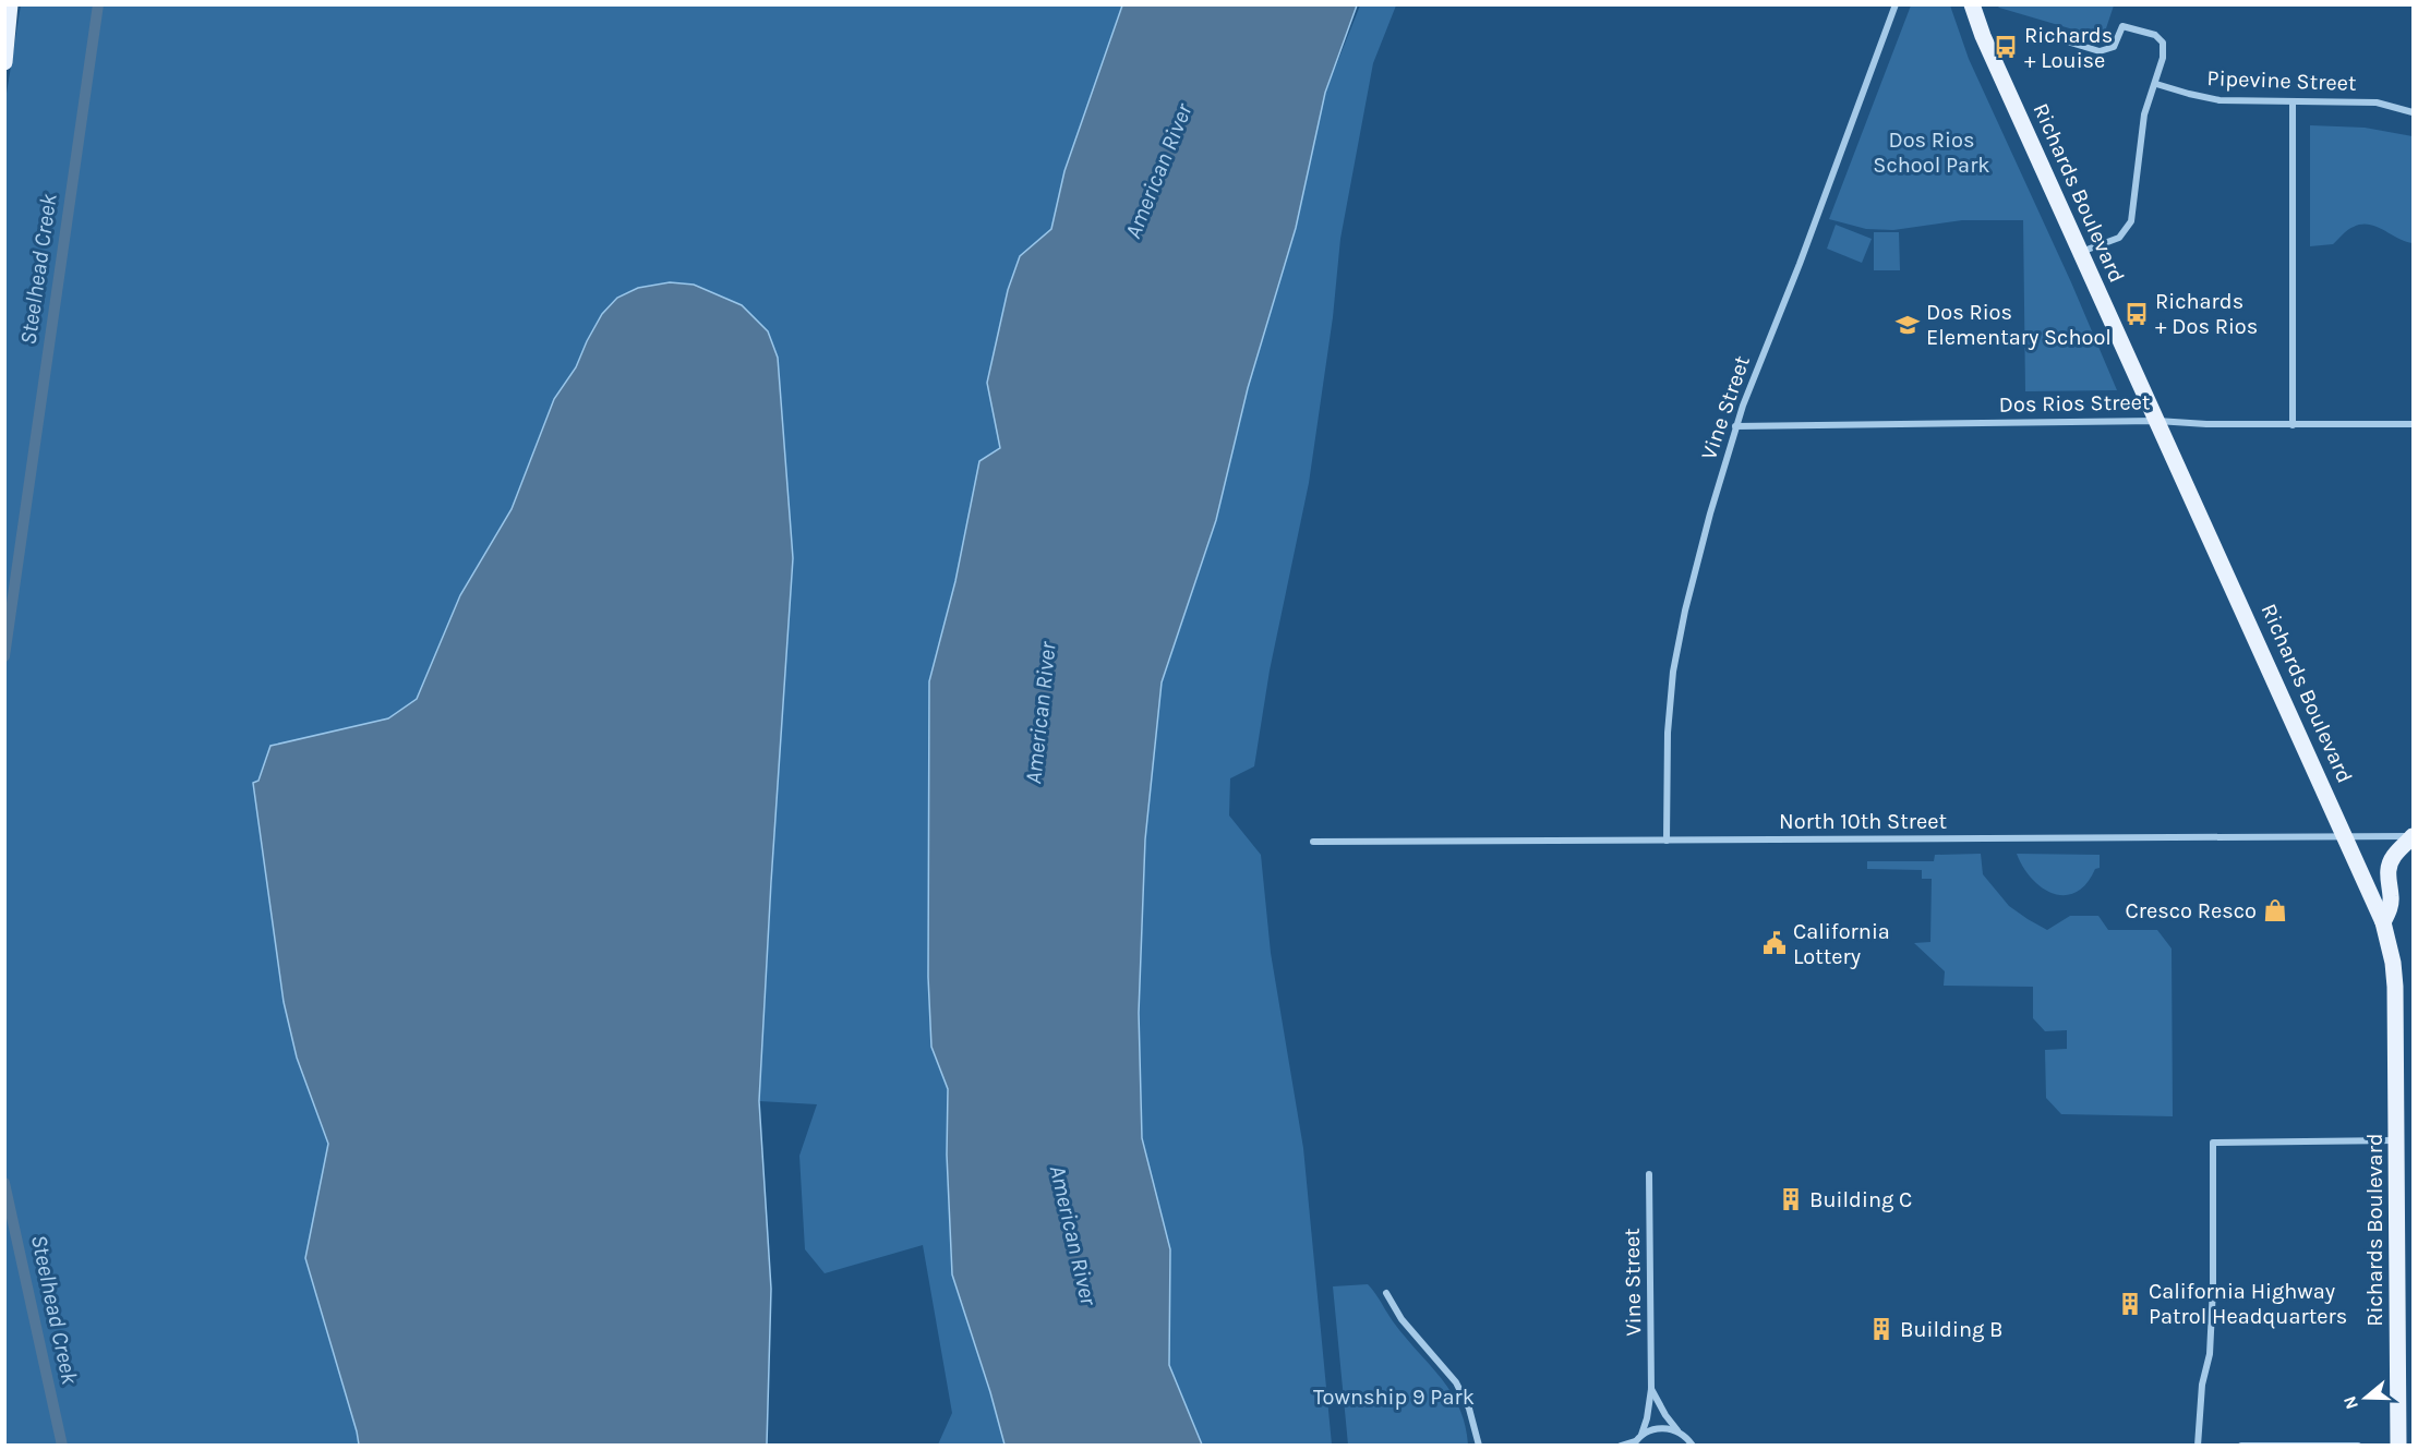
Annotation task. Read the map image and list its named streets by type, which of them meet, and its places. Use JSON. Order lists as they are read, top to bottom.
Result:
{
  "streets": {
    "main road": ["Richards Boulevard"],
    "street": [
      "Pipevine Street",
      "Dos Rios Street",
      "Vine Street",
      "North 10th Street"
    ]
  },
  "crossings": [
    ["Richards Boulevard", "Dos Rios Street"],
    ["Richards Boulevard", "North 10th Street"],
    ["Dos Rios Street", "Vine Street"],
    ["Vine Street", "North 10th Street"]
  ],
  "water": ["American River", "Steelhead Creek"],
  "parks": ["Dos Rios School Park", "Township 9 Park"],
  "places": {
    "bus stop": ["Richards + Louise", "Richards + Dos Rios"],
    "school or university": ["Dos Rios Elementary School"],
    "shop": ["Cresco Resco"],
    "public building": ["California Lottery"],
    "building": ["Building C", "California Highway Patrol Headquarters", "Building B"]
  },
  "north": "left"
}
